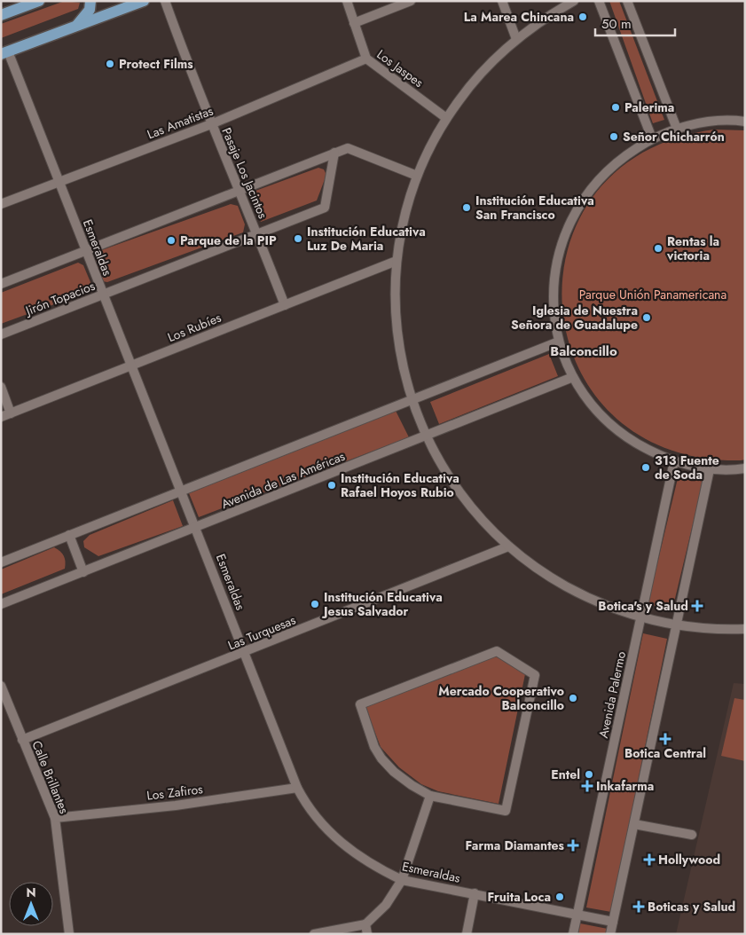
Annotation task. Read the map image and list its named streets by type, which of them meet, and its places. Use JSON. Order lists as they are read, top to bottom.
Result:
{
  "streets": {
    "street": [
      "Los Jaspes",
      "Las Amatistas",
      "Pasaje Los Jacintos",
      "Esmeraldas",
      "Jirón Topacios",
      "Los Rubíes",
      "Avenida de Las Américas",
      "Las Turquesas",
      "Avenida Palermo",
      "Calle Brillantes",
      "Los Zafiros"
    ]
  },
  "crossings": [
    ["Los Jaspes", "Las Amatistas"],
    ["Las Amatistas", "Pasaje Los Jacintos"],
    ["Las Amatistas", "Esmeraldas"],
    ["Pasaje Los Jacintos", "Jirón Topacios"],
    ["Pasaje Los Jacintos", "Los Rubíes"],
    ["Esmeraldas", "Jirón Topacios"],
    ["Esmeraldas", "Los Rubíes"],
    ["Esmeraldas", "Avenida de Las Américas"],
    ["Esmeraldas", "Las Turquesas"],
    ["Esmeraldas", "Avenida Palermo"],
    ["Esmeraldas", "Los Zafiros"],
    ["Las Turquesas", "Calle Brillantes"],
    ["Calle Brillantes", "Los Zafiros"]
  ],
  "districts": ["Balconcillo"],
  "parks": ["Parque Unión Panamericana"],
  "places": {
    "other": [
      "La Marea Chincana",
      "Protect Films",
      "Palerima",
      "Señor Chicharrón",
      "Institución Educativa San Francisco",
      "Institución Educativa Luz De Maria",
      "Parque de la PIP",
      "Rentas la victoria",
      "Iglesia de Nuestra Señora de Guadalupe",
      "313 Fuente de Soda",
      "Institución Educativa Rafael Hoyos Rubio",
      "Institución Educativa Jesus Salvador",
      "Mercado Cooperativo Balconcillo",
      "Entel",
      "Fruita Loca"
    ],
    "health": [
      "Botica's y Salud",
      "Botica Central",
      "Inkafarma",
      "Farma Diamantes",
      "Hollywood",
      "Boticas y Salud"
    ]
  },
  "scale_bar": "50 m",
  "north": "top"
}
